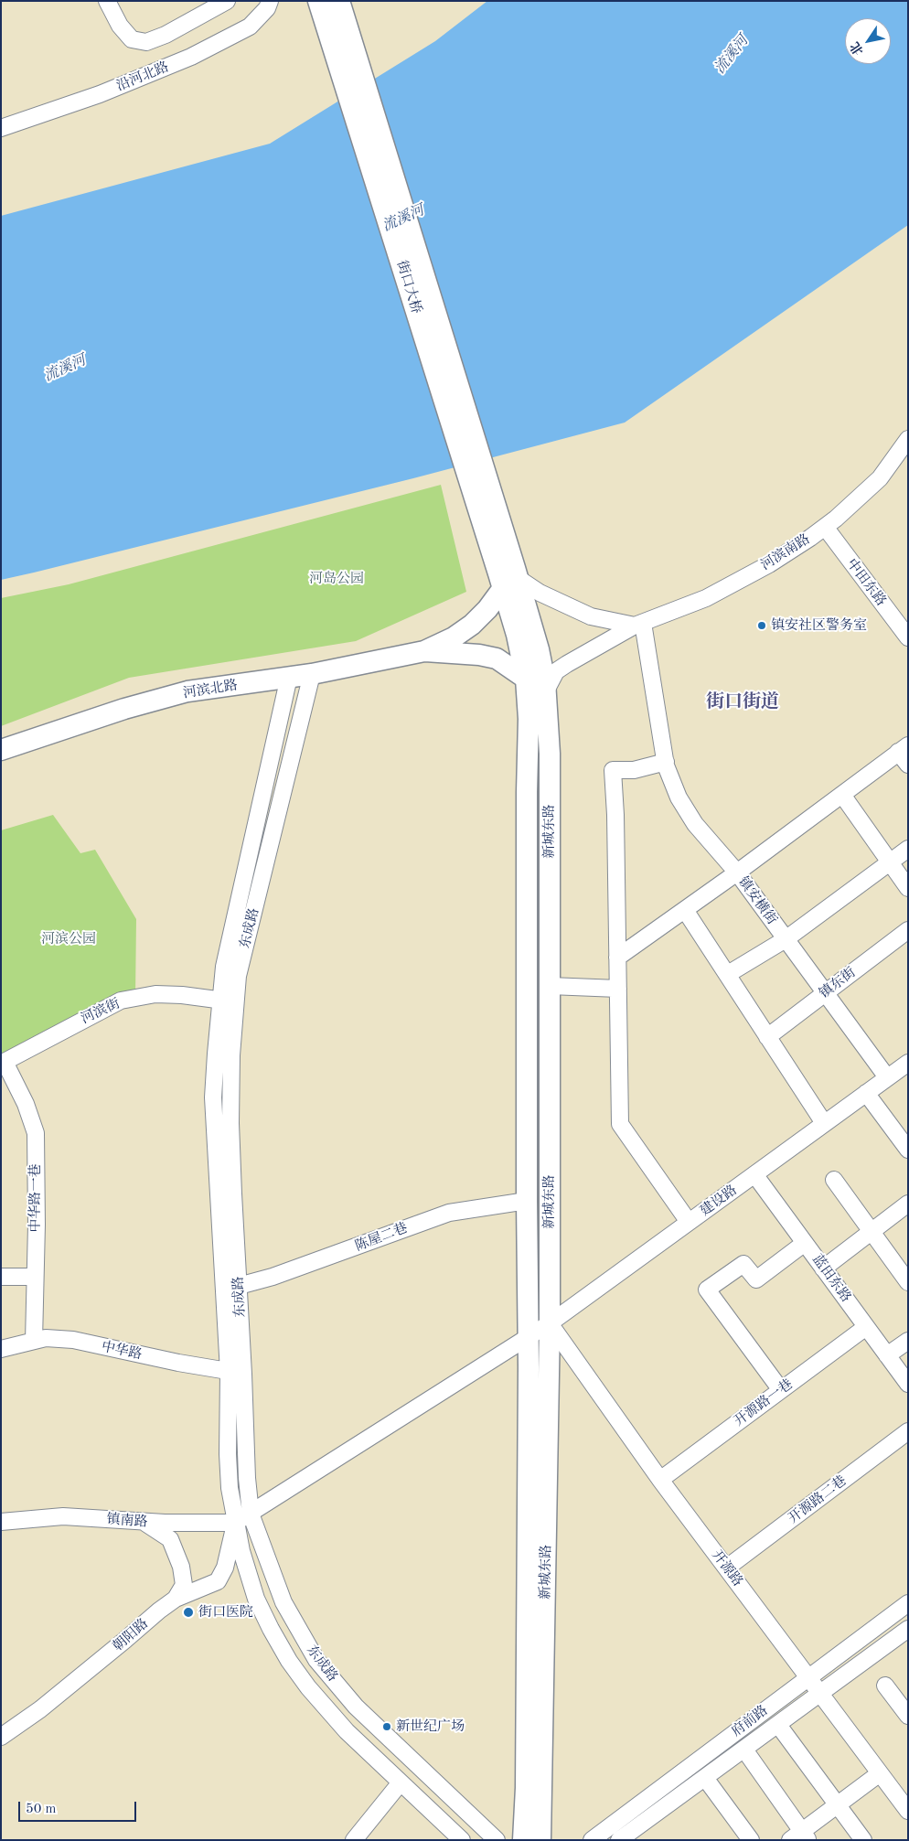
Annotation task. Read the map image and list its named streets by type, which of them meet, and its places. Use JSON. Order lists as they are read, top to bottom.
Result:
{
  "streets": {
    "main road": ["街口大桥", "河滨北路", "新城东路"],
    "street": [
      "沿河北路",
      "河滨南路",
      "中田东路",
      "镇安横街",
      "东成路",
      "镇东街",
      "河滨街",
      "中华路一巷",
      "建设路",
      "陈屋二巷",
      "蓝田东路",
      "中华路",
      "开源路一巷",
      "开源路二巷",
      "镇南路",
      "开源路",
      "朝阳路",
      "府前路"
    ]
  },
  "crossings": [
    ["街口大桥", "河滨北路"],
    ["街口大桥", "新城东路"],
    ["河滨南路", "中田东路"],
    ["河滨南路", "新城东路"],
    ["河滨北路", "新城东路"],
    ["河滨北路", "东成路"],
    ["新城东路", "建设路"],
    ["新城东路", "陈屋二巷"],
    ["新城东路", "开源路"],
    ["镇安横街", "镇东街"],
    ["镇安横街", "建设路"],
    ["东成路", "河滨街"],
    ["东成路", "建设路"],
    ["东成路", "陈屋二巷"],
    ["东成路", "中华路"],
    ["东成路", "镇南路"],
    ["东成路", "朝阳路"],
    ["河滨街", "中华路一巷"],
    ["中华路一巷", "中华路"],
    ["建设路", "蓝田东路"],
    ["建设路", "开源路"],
    ["蓝田东路", "开源路一巷"],
    ["开源路一巷", "开源路"],
    ["开源路二巷", "开源路"],
    ["镇南路", "朝阳路"],
    ["开源路", "府前路"]
  ],
  "districts": ["街口街道"],
  "water": ["流溪河"],
  "parks": ["河岛公园", "河滨公园"],
  "places": ["镇安社区警务室", "街口医院", "新世纪广场"],
  "scale_bar": "50 m",
  "north": "bottom left"
}
